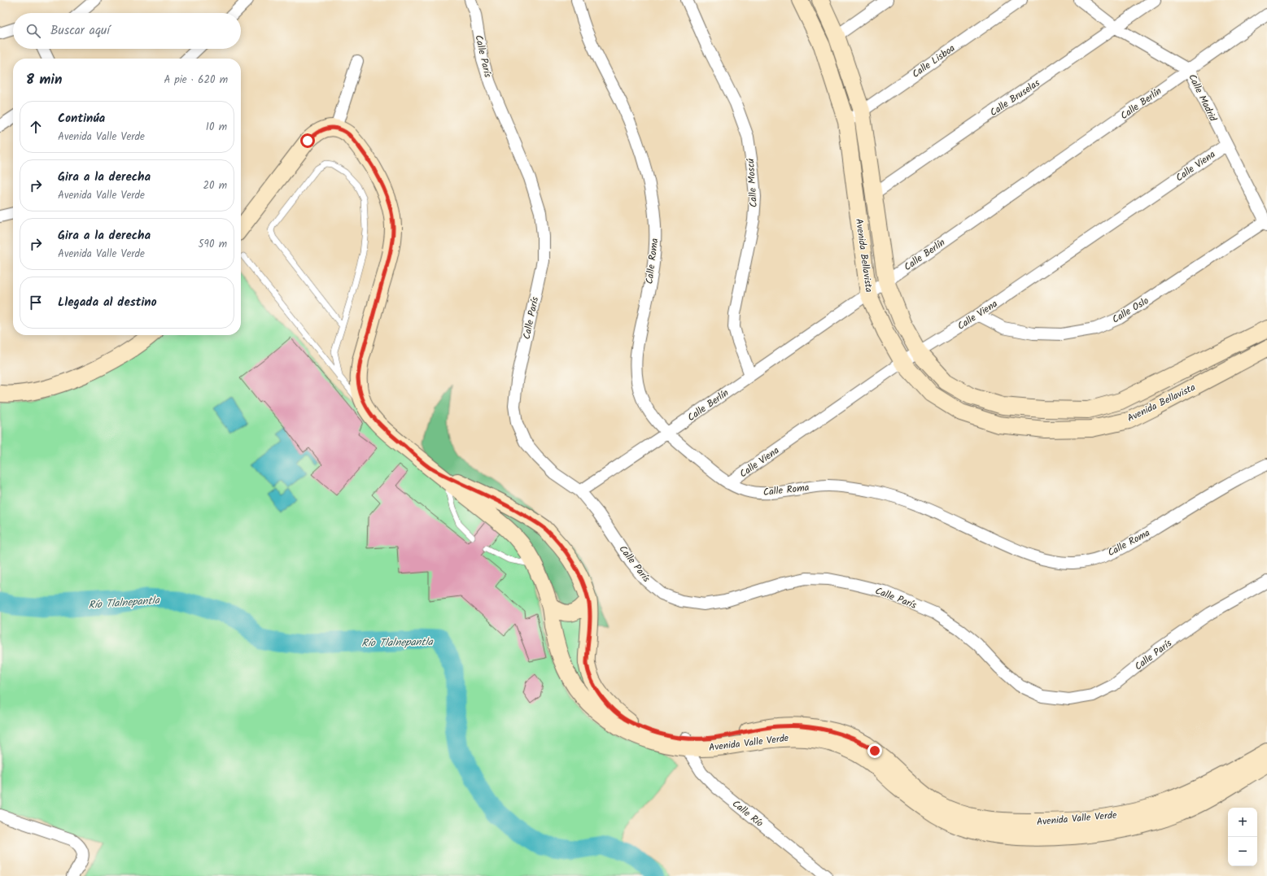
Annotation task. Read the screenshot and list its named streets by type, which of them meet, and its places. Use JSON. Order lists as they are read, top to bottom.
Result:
{
  "streets": {
    "street": [
      "Calle París",
      "Calle Lisboa",
      "Calle Bruselas",
      "Calle Madrid",
      "Calle Berlín",
      "Calle Viena",
      "Calle Moscú",
      "Avenida Bellavista",
      "Calle Roma",
      "Calle Oslo",
      "Avenida Valle Verde",
      "Calle Río"
    ]
  },
  "crossings": [
    ["Calle París", "Calle Berlín"],
    ["Calle Lisboa", "Avenida Bellavista"],
    ["Calle Bruselas", "Calle Madrid"],
    ["Calle Bruselas", "Avenida Bellavista"],
    ["Calle Madrid", "Calle Berlín"],
    ["Calle Madrid", "Calle Viena"],
    ["Calle Madrid", "Calle Oslo"],
    ["Calle Berlín", "Calle Moscú"],
    ["Calle Berlín", "Avenida Bellavista"],
    ["Calle Berlín", "Calle Roma"],
    ["Calle Viena", "Avenida Bellavista"],
    ["Calle Viena", "Calle Roma"],
    ["Calle Viena", "Calle Oslo"],
    ["Avenida Valle Verde", "Calle Río"]
  ],
  "water": ["Río Tlalnepantla"],
  "page": {
    "search": "Buscar aquí",
    "heading": ["8 min", "A pie · 620 m"],
    "list": [
      ["Continúa", "Avenida Valle Verde", "10 m"],
      ["Gira a la derecha", "Avenida Valle Verde", "20 m"],
      ["Gira a la derecha", "Avenida Valle Verde", "590 m"],
      "Llegada al destino"
    ],
    "map_buttons": ["+", "−"]
  }
}
